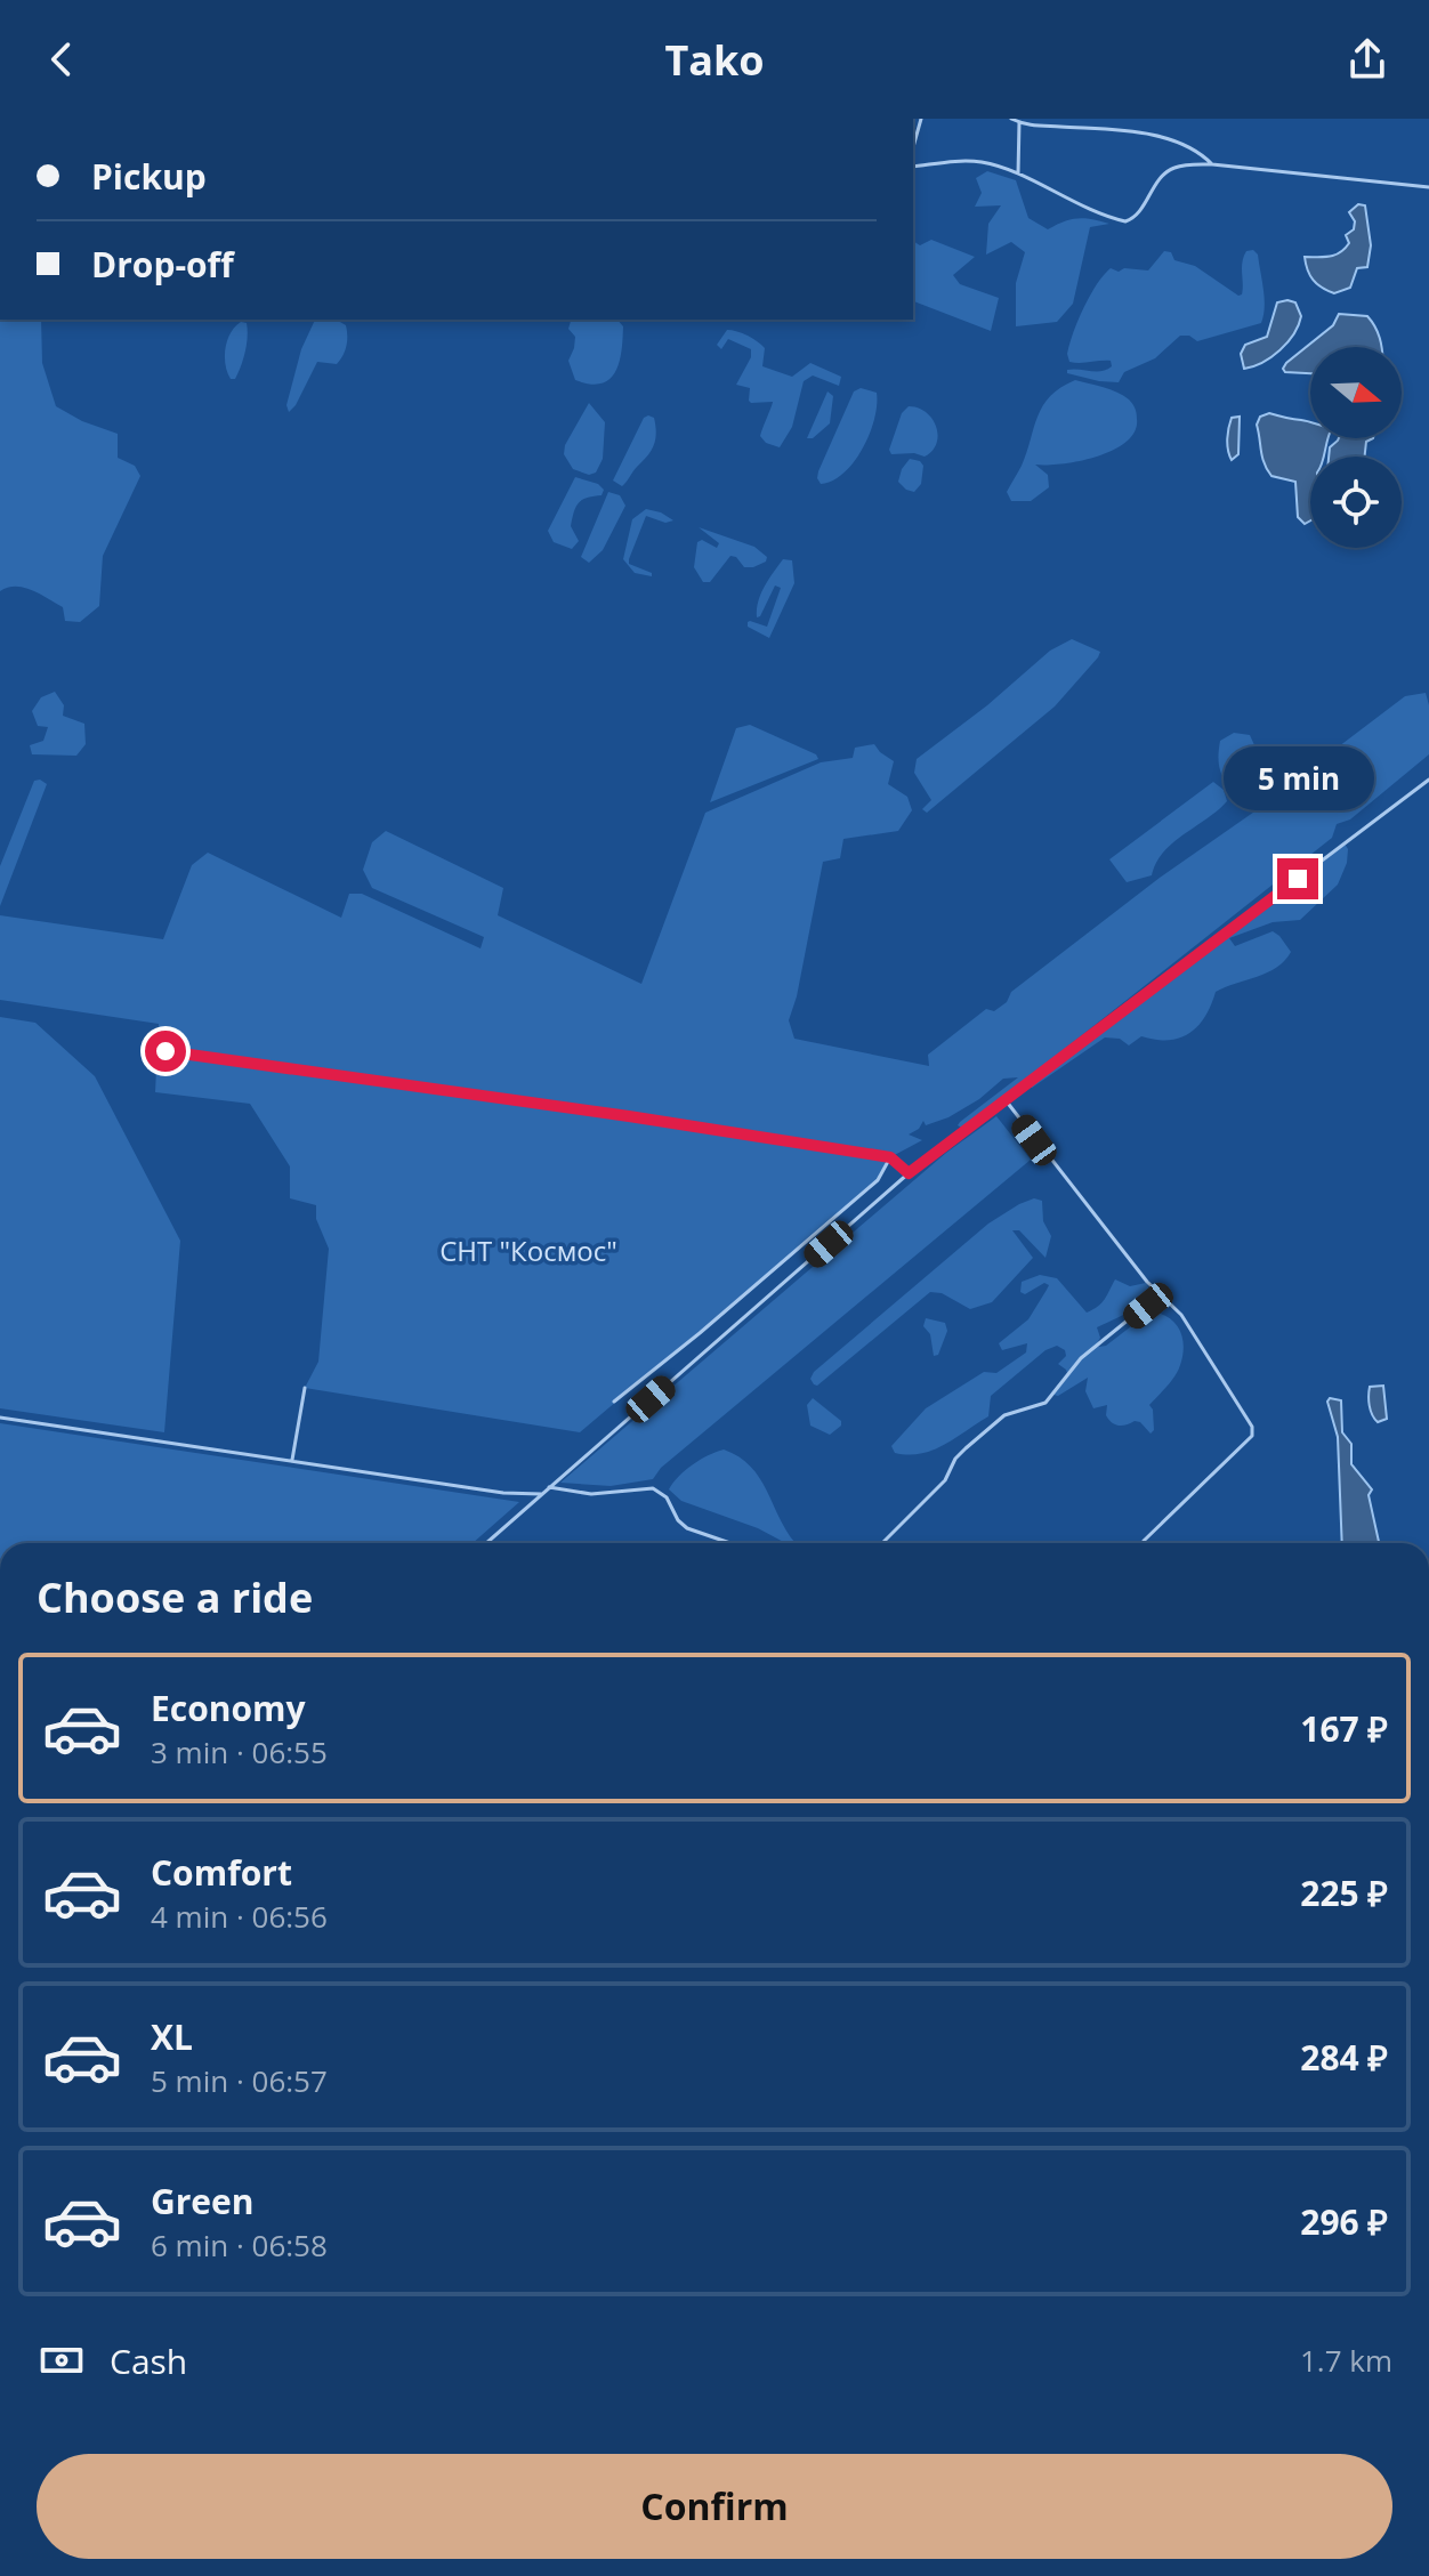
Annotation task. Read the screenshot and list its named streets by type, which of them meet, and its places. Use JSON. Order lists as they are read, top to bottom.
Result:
{
  "parks": ["СНТ \"Космос\""],
  "north": "right",
  "page": {
    "header": "Tako",
    "banner": ["Pickup", "Drop-off"],
    "bubble": "5 min",
    "heading": "Choose a ride",
    "list": [
      {
        "name": "Economy",
        "note": "3 min · 06:55",
        "value": "167 ₽"
      },
      {
        "name": "Comfort",
        "note": "4 min · 06:56",
        "value": "225 ₽"
      },
      {
        "name": "XL",
        "note": "5 min · 06:57",
        "value": "284 ₽"
      },
      {
        "name": "Green",
        "note": "6 min · 06:58",
        "value": "296 ₽"
      }
    ],
    "pay": ["Cash", "1.7 km"],
    "buttons": "Confirm"
  }
}
